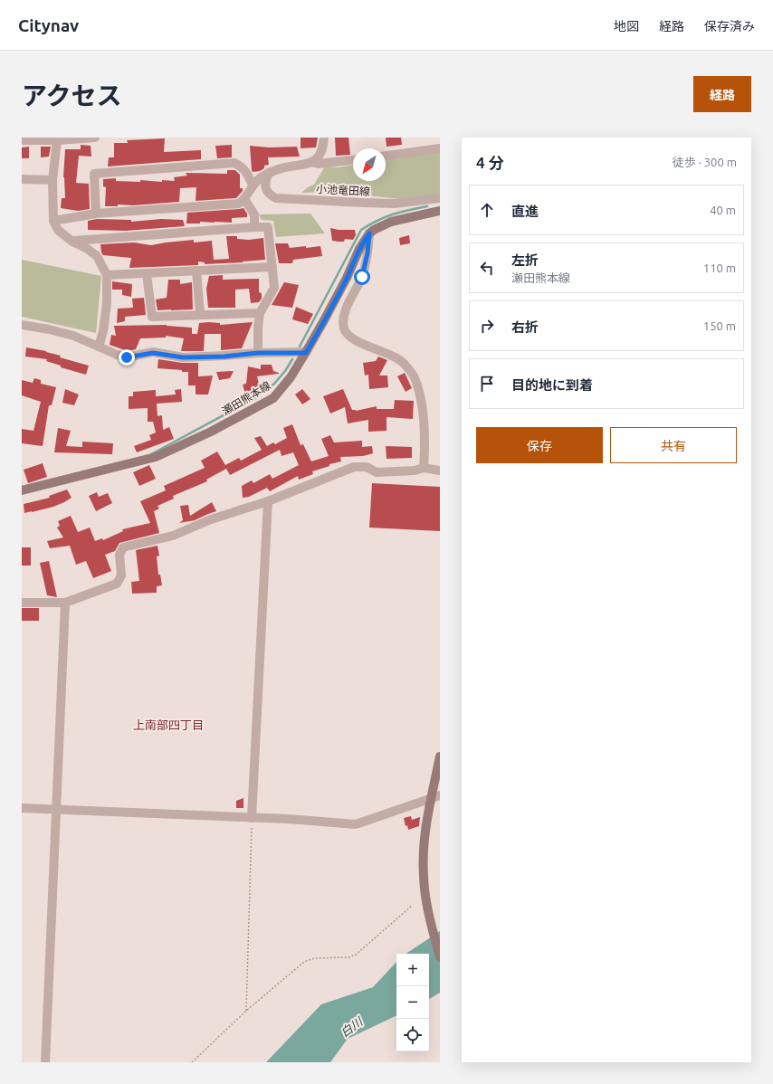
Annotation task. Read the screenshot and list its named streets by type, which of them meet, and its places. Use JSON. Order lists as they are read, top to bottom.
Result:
{
  "streets": {
    "main road": ["瀬田熊本線"],
    "street": ["小池竜田線"]
  },
  "districts": ["上南部四丁目"],
  "water": ["白川"],
  "north": "bottom left",
  "page": {
    "header": "Citynav",
    "nav": ["地図", "経路", "保存済み"],
    "title": "アクセス",
    "buttons": [
      "経路",
      ["保存", "共有"]
    ],
    "heading": ["4 分", "徒歩 · 300 m"],
    "list": [
      ["直進", "40 m"],
      ["左折", "瀬田熊本線", "110 m"],
      ["右折", "150 m"],
      "目的地に到着"
    ],
    "map_buttons": ["+", "−"]
  }
}
